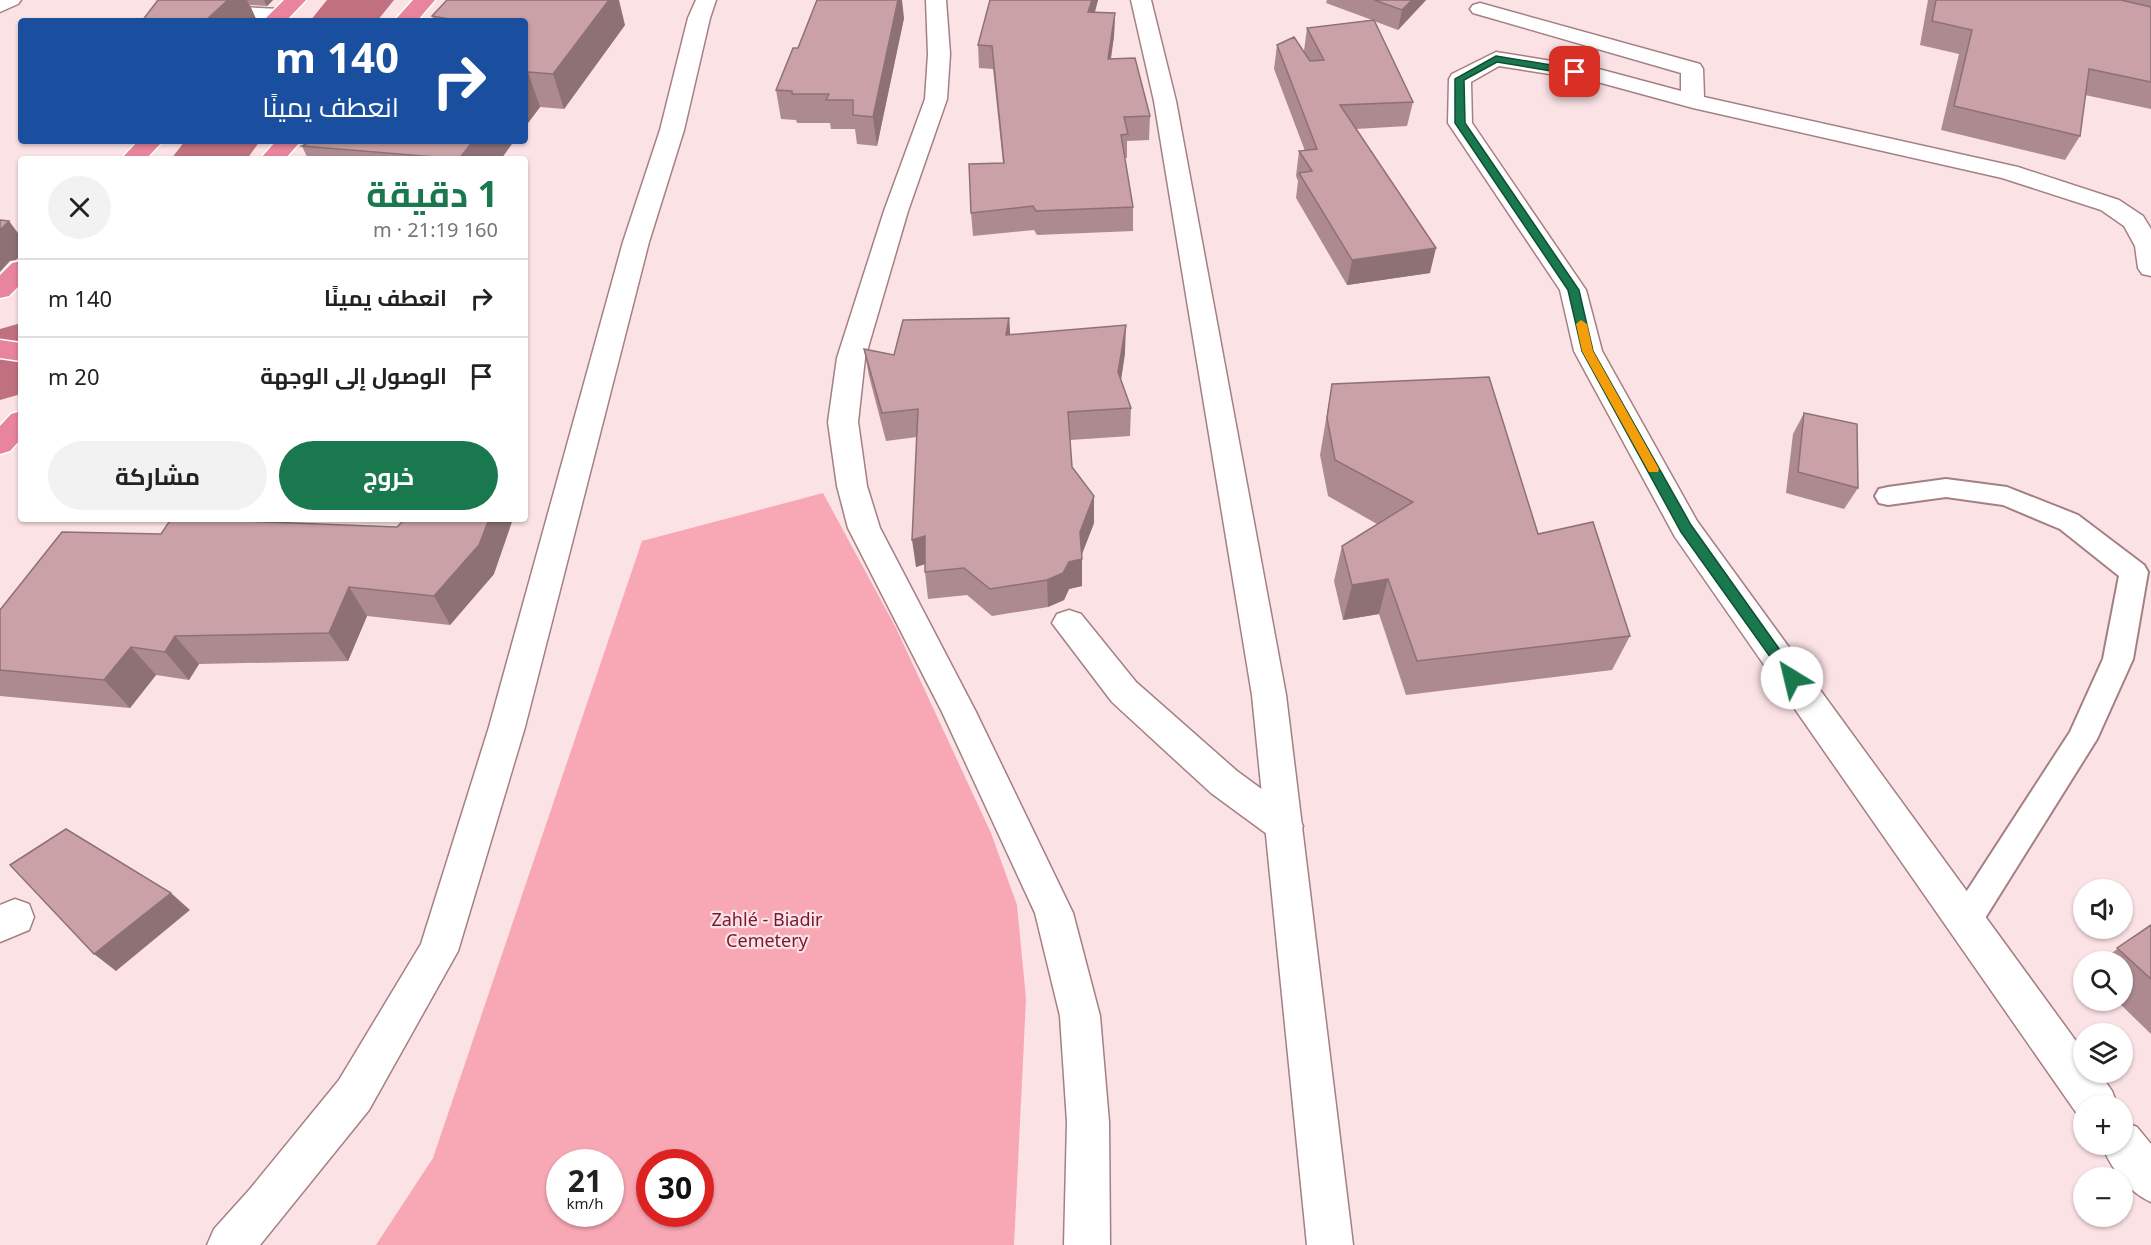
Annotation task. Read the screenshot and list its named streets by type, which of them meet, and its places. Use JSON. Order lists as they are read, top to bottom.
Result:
{
  "parks": ["Zahlé - Biadir Cemetery"],
  "page": {
    "turn": ["140 m", "انعطف يمينًا"],
    "heading": ["1 دقيقة", "160 m · 21:19"],
    "list": [
      {
        "name": "انعطف يمينًا",
        "value": "140 m"
      },
      {
        "name": "الوصول إلى الوجهة",
        "value": "20 m"
      }
    ],
    "buttons": ["خروج", "مشاركة"],
    "map_buttons": ["+", "−"],
    "speed": "21 km/h",
    "limit": "30"
  }
}
